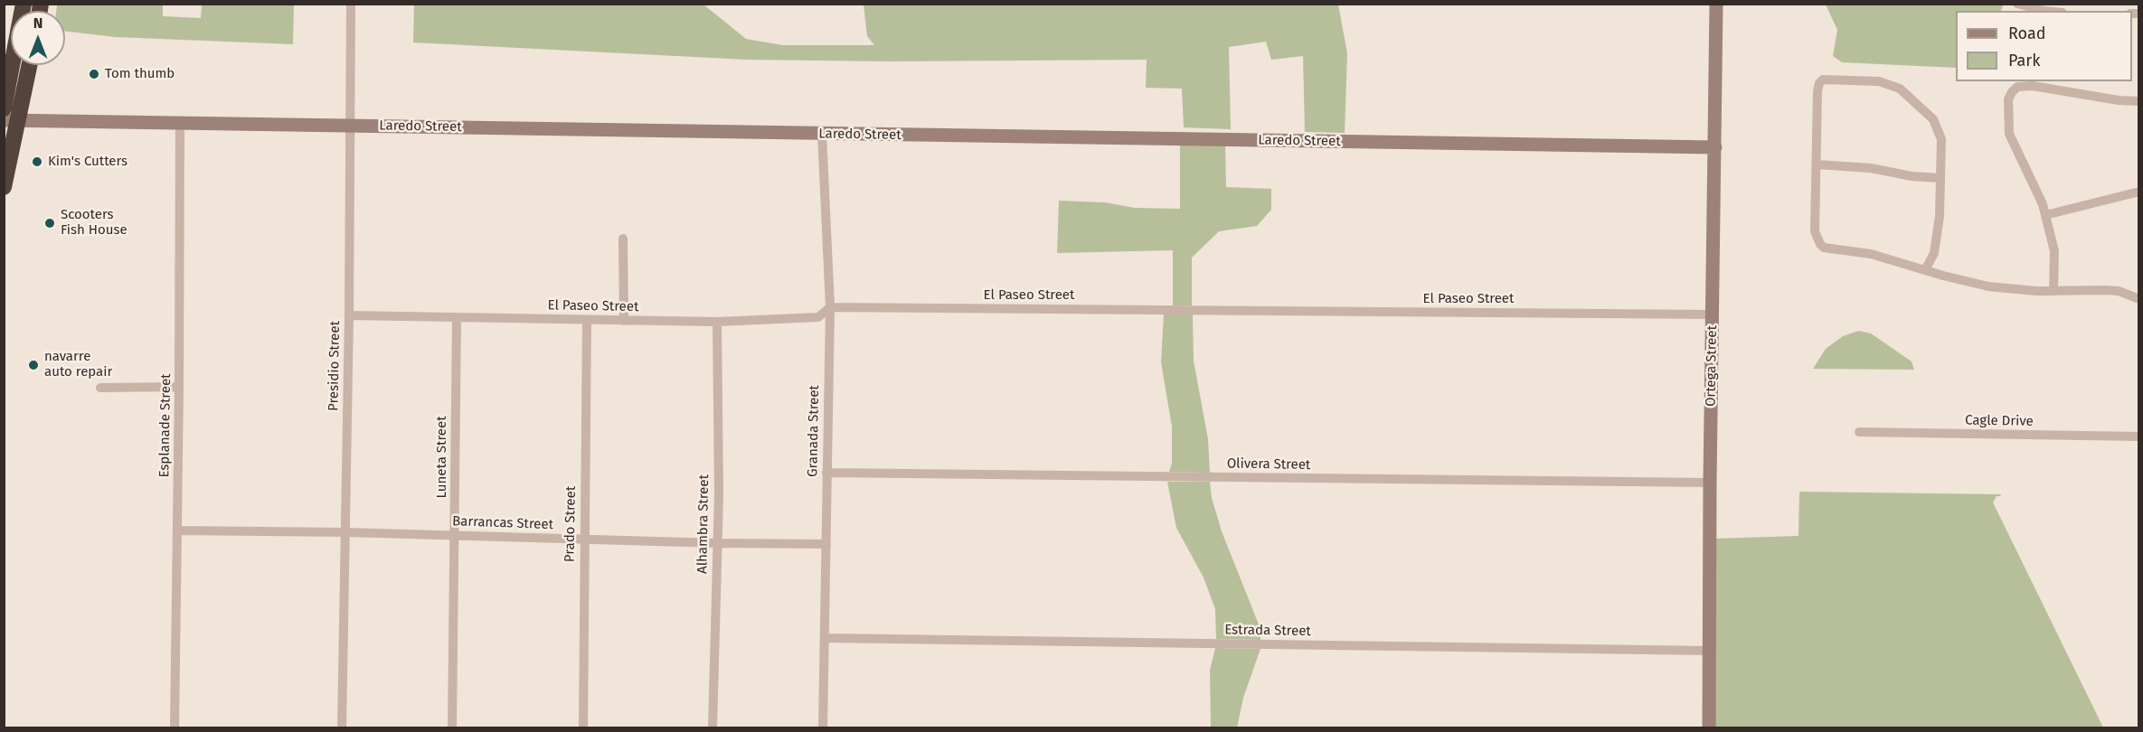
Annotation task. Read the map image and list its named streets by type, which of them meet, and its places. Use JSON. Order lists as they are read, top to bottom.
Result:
{
  "streets": {
    "street": [
      "Laredo Street",
      "El Paseo Street",
      "Presidio Street",
      "Ortega Street",
      "Cagle Drive",
      "Esplanade Street",
      "Granada Street",
      "Luneta Street",
      "Olivera Street",
      "Barrancas Street",
      "Prado Street",
      "Alhambra Street",
      "Estrada Street"
    ]
  },
  "crossings": [
    ["Laredo Street", "Presidio Street"],
    ["Laredo Street", "Ortega Street"],
    ["Laredo Street", "Esplanade Street"],
    ["Laredo Street", "Granada Street"],
    ["El Paseo Street", "Presidio Street"],
    ["El Paseo Street", "Ortega Street"],
    ["El Paseo Street", "Granada Street"],
    ["El Paseo Street", "Luneta Street"],
    ["El Paseo Street", "Prado Street"],
    ["El Paseo Street", "Alhambra Street"],
    ["Presidio Street", "Barrancas Street"],
    ["Ortega Street", "Olivera Street"],
    ["Ortega Street", "Estrada Street"],
    ["Esplanade Street", "Barrancas Street"],
    ["Granada Street", "Olivera Street"],
    ["Granada Street", "Barrancas Street"],
    ["Granada Street", "Estrada Street"],
    ["Luneta Street", "Barrancas Street"],
    ["Barrancas Street", "Prado Street"],
    ["Barrancas Street", "Alhambra Street"]
  ],
  "places": [
    "Tom thumb",
    "Kim's Cutters",
    "Scooters Fish House",
    "navarre auto repair"
  ],
  "legend": ["Road", "Park"],
  "north": "top"
}
